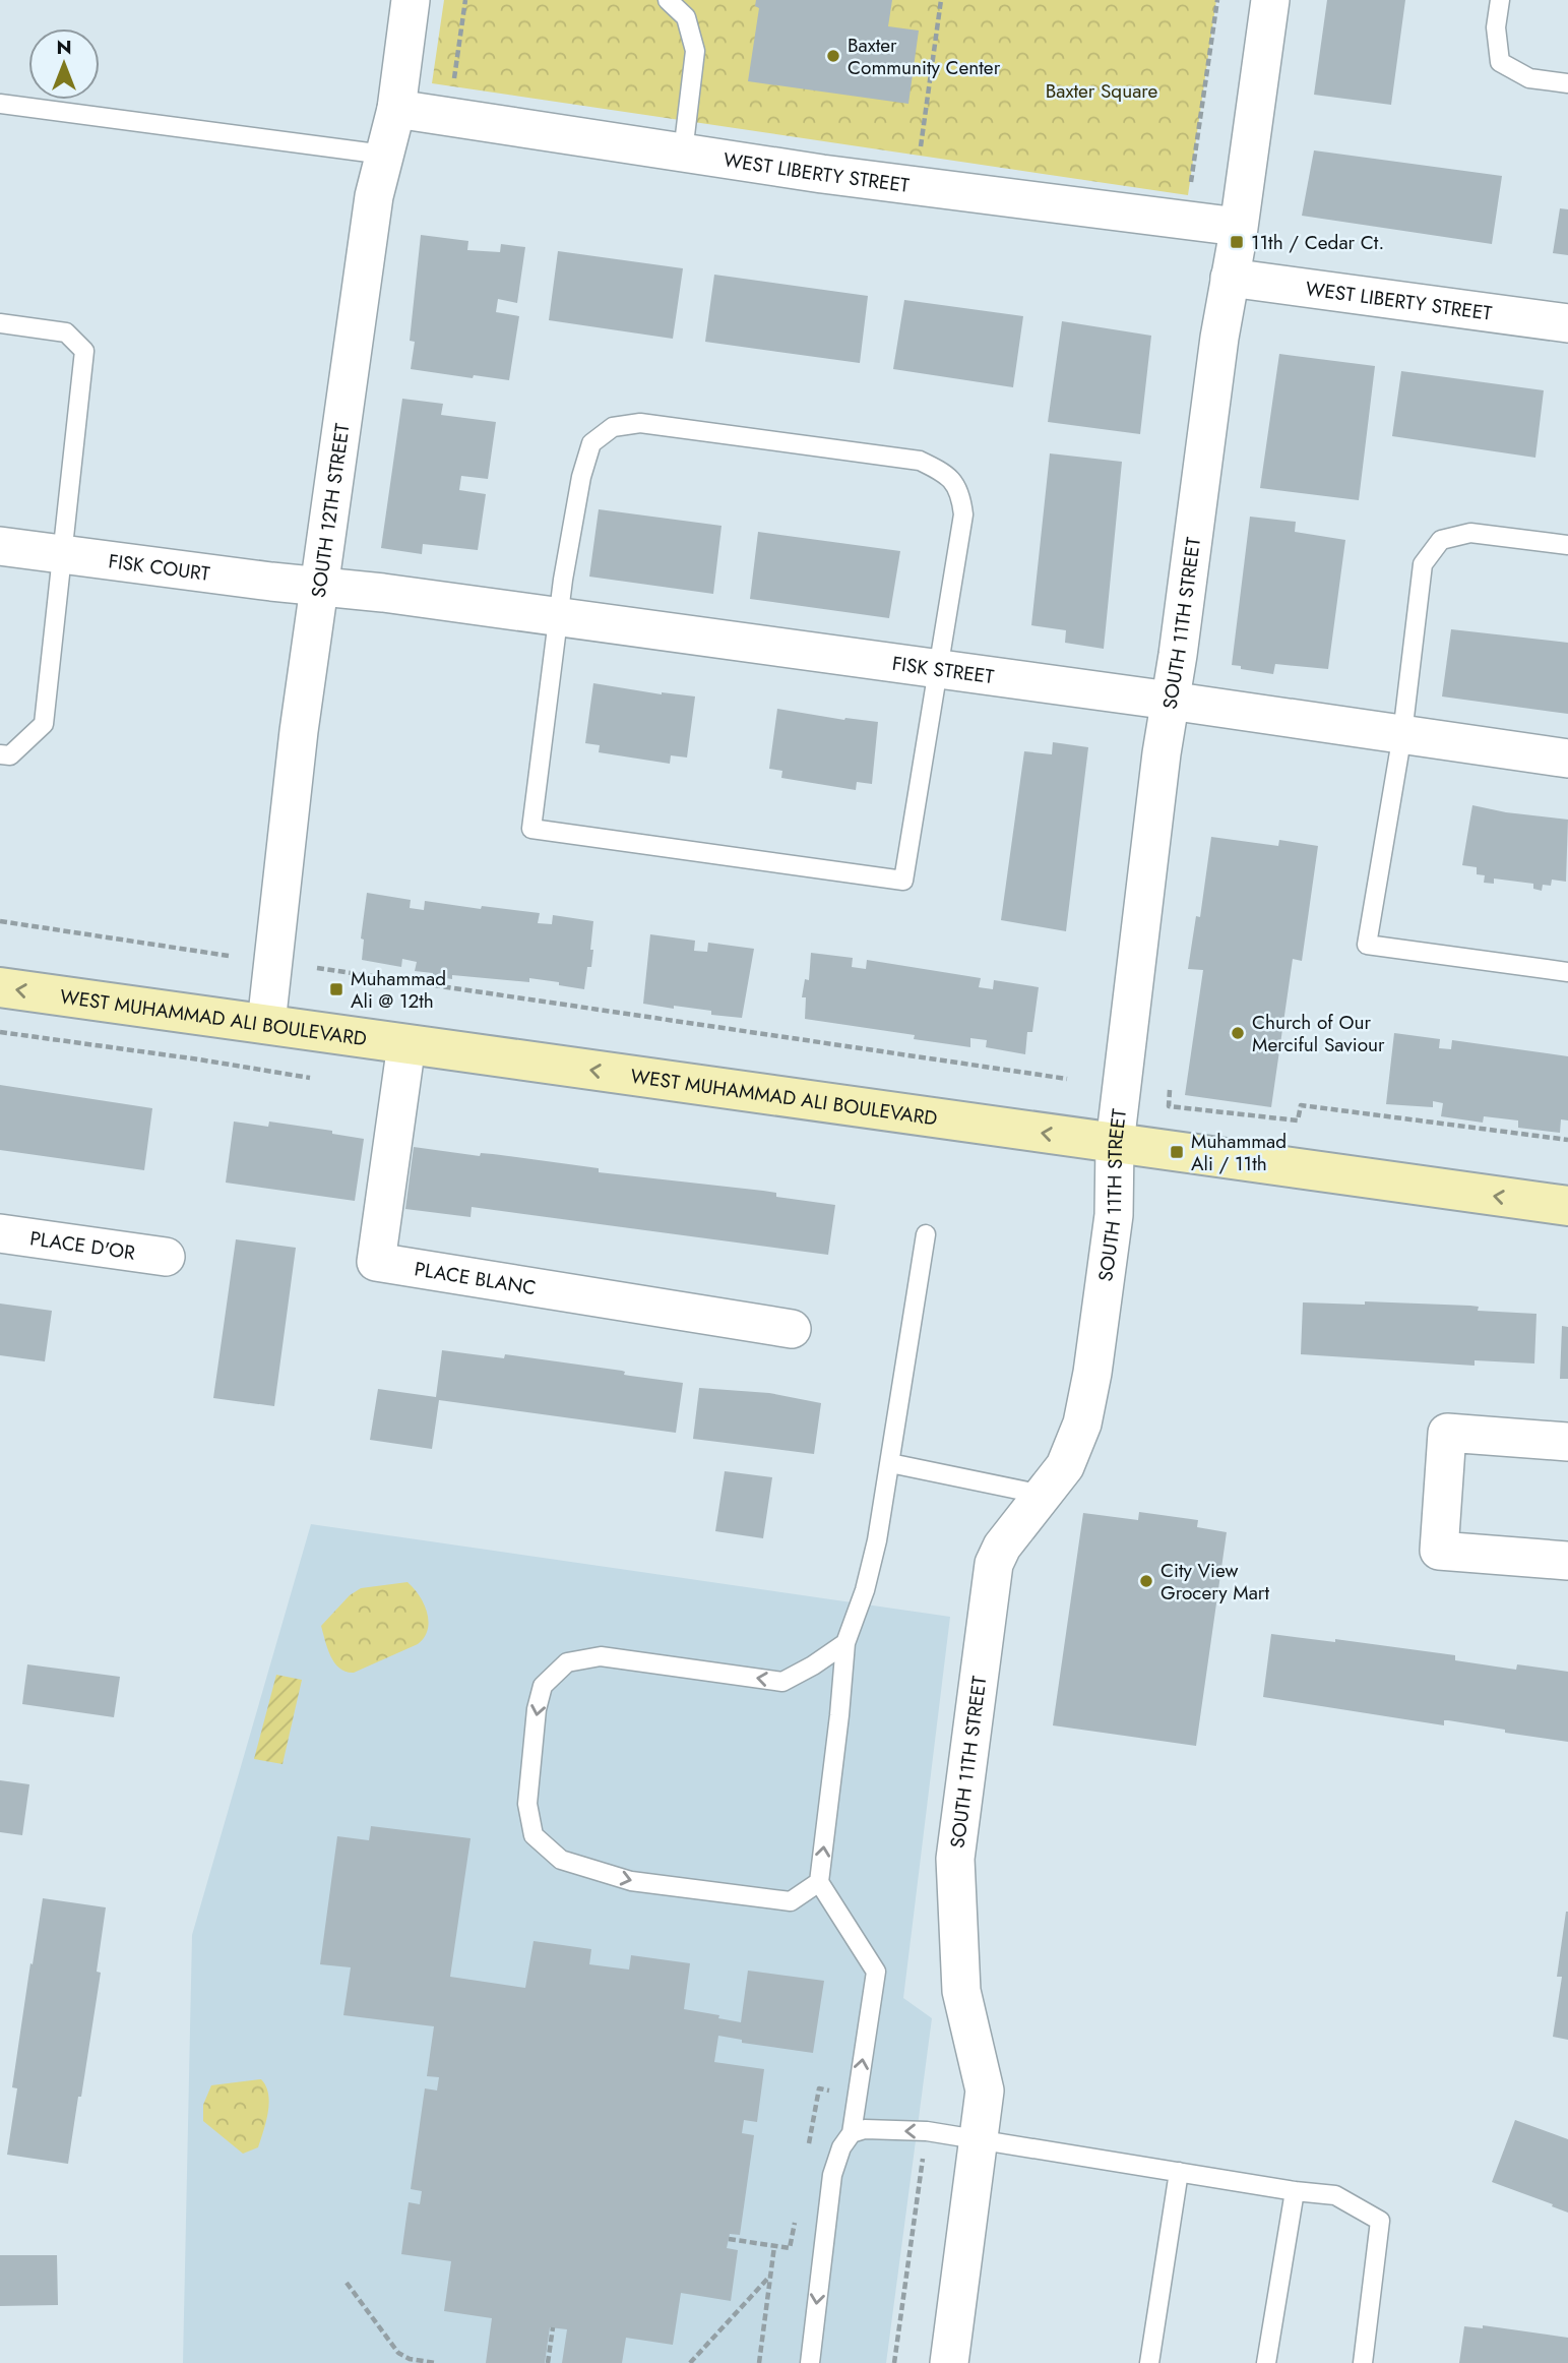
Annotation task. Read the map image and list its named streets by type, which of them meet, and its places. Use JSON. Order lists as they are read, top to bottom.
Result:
{
  "streets": {
    "main road": ["WEST MUHAMMAD ALI BOULEVARD"],
    "street": [
      "WEST LIBERTY STREET",
      "SOUTH 12TH STREET",
      "FISK COURT",
      "SOUTH 11TH STREET",
      "FISK STREET",
      "PLACE D'OR",
      "PLACE BLANC"
    ]
  },
  "crossings": [
    ["WEST LIBERTY STREET", "SOUTH 12TH STREET"],
    ["WEST LIBERTY STREET", "SOUTH 11TH STREET"],
    ["SOUTH 12TH STREET", "FISK COURT"],
    ["SOUTH 12TH STREET", "FISK STREET"],
    ["SOUTH 12TH STREET", "WEST MUHAMMAD ALI BOULEVARD"],
    ["FISK COURT", "FISK STREET"],
    ["SOUTH 11TH STREET", "FISK STREET"],
    ["SOUTH 11TH STREET", "WEST MUHAMMAD ALI BOULEVARD"],
    ["WEST MUHAMMAD ALI BOULEVARD", "PLACE BLANC"]
  ],
  "one_way": ["WEST MUHAMMAD ALI BOULEVARD"],
  "parks": ["Baxter Square"],
  "places": {
    "other": ["Baxter Community Center", "Church of Our Merciful Saviour", "City View Grocery Mart"],
    "transit": ["11th / Cedar Ct.", "Muhammad Ali @ 12th", "Muhammad Ali / 11th"]
  },
  "north": "top"
}
